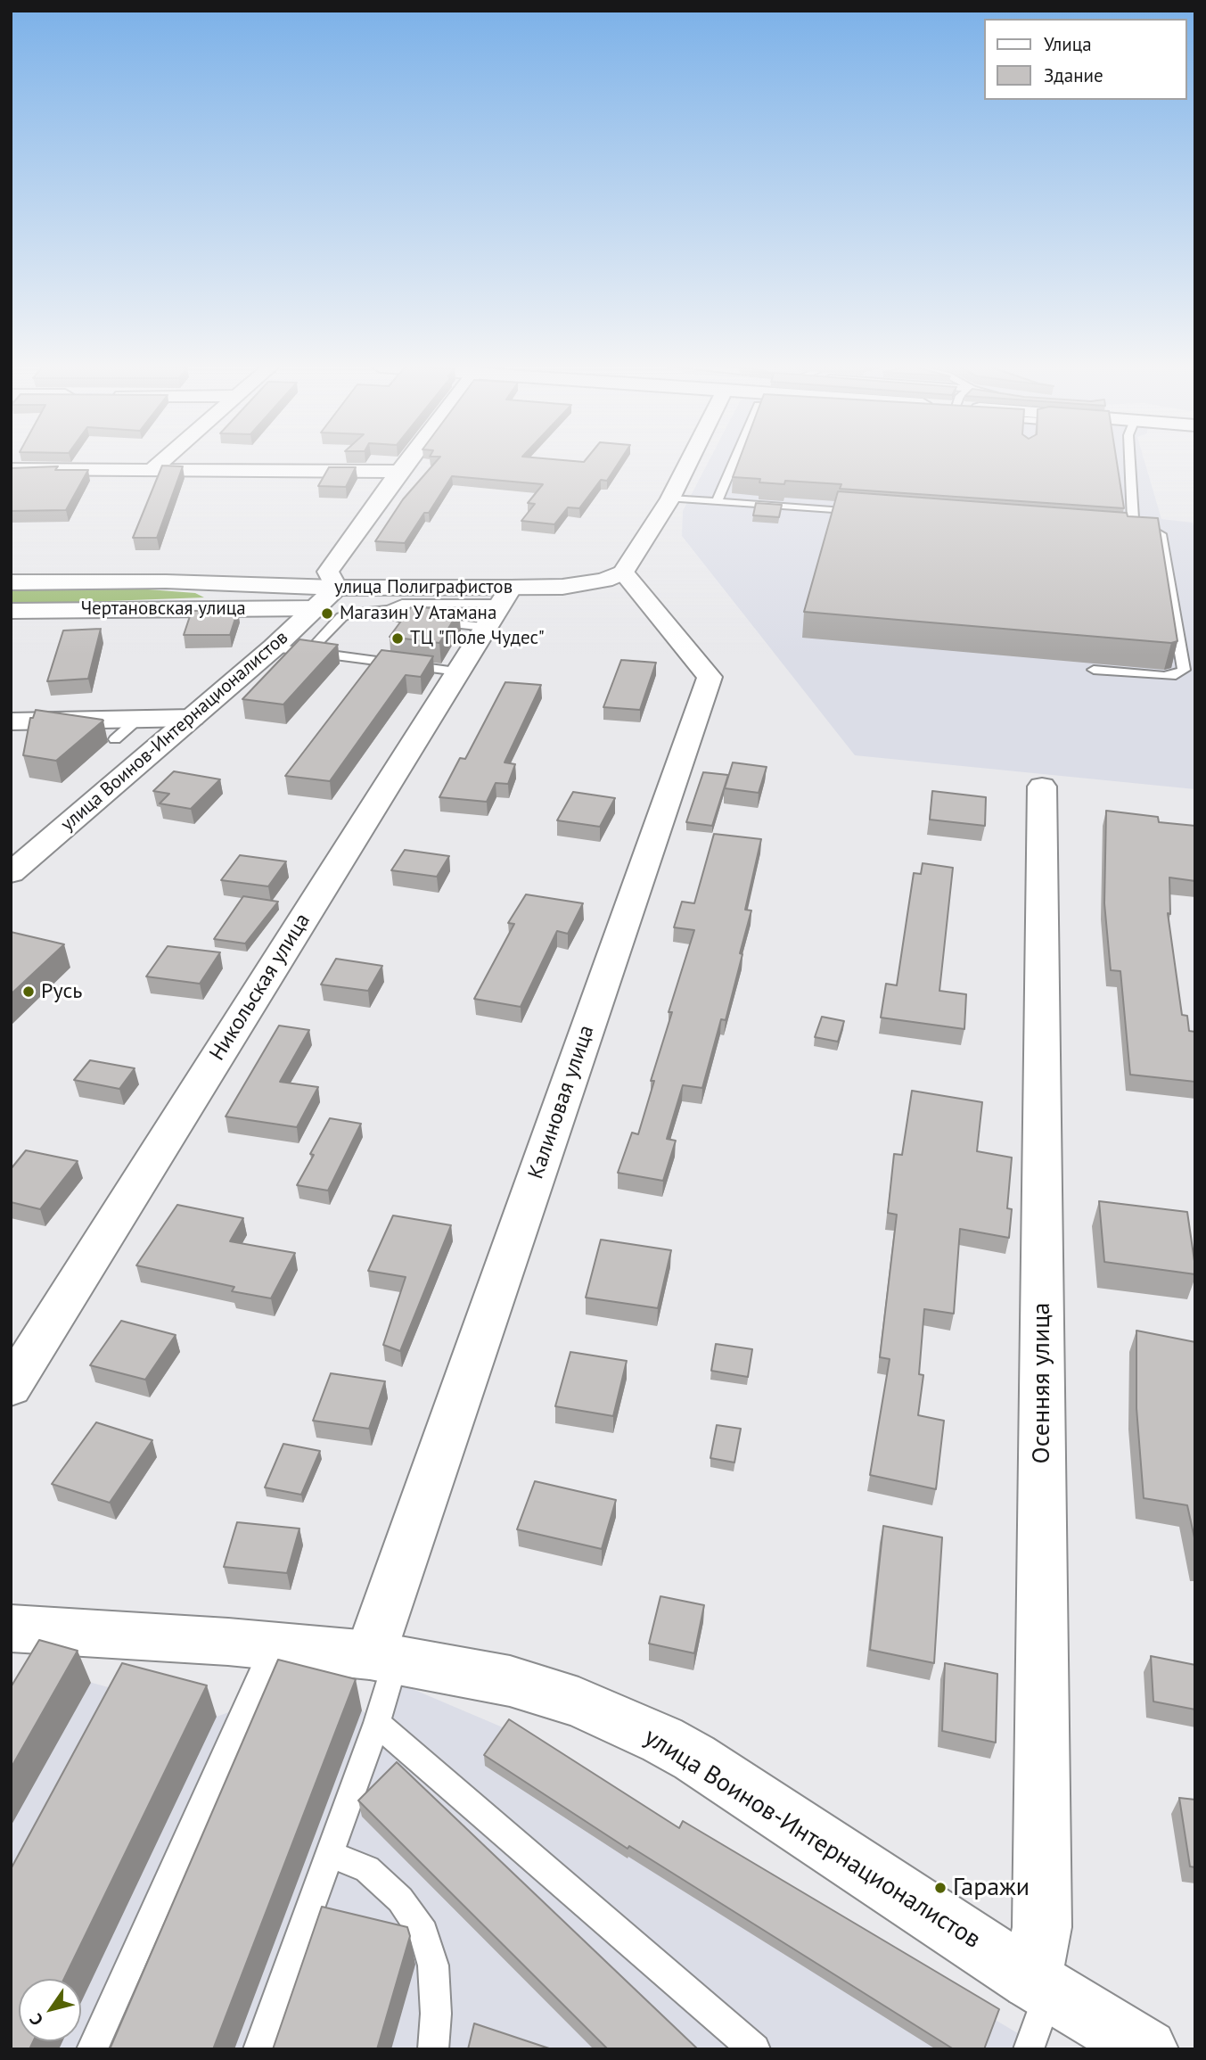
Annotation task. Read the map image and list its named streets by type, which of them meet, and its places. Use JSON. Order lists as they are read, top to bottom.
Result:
{
  "streets": {
    "street": [
      "улица Полиграфистов",
      "Чертановская улица",
      "улица Воинов-Интернационалистов",
      "Никольская улица",
      "Калиновая улица",
      "Осенняя улица"
    ]
  },
  "crossings": [
    ["улица Полиграфистов", "улица Воинов-Интернационалистов"],
    ["улица Полиграфистов", "Никольская улица"],
    ["улица Полиграфистов", "Калиновая улица"],
    ["Чертановская улица", "улица Воинов-Интернационалистов"],
    ["улица Воинов-Интернационалистов", "Калиновая улица"],
    ["улица Воинов-Интернационалистов", "Осенняя улица"]
  ],
  "places": [
    "Магазин У Атамана",
    "ТЦ \"Поле Чудес\"",
    "Русь",
    "Гаражи"
  ],
  "legend": ["Улица", "Здание"],
  "north": "bottom left"
}
